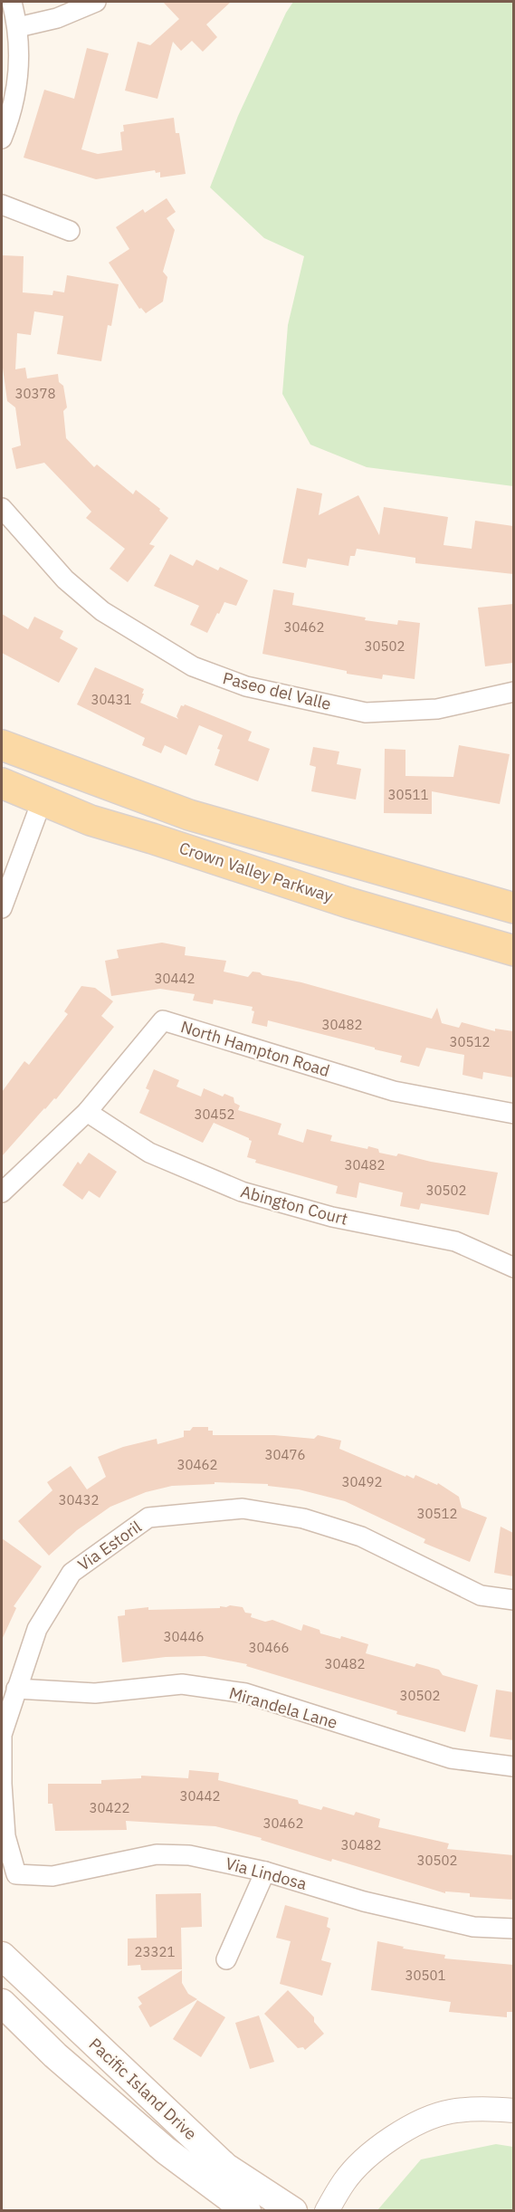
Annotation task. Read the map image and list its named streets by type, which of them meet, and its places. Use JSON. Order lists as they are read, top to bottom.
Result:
{
  "streets": {
    "main road": ["Crown Valley Parkway", "Pacific Island Drive"],
    "street": [
      "Paseo del Valle",
      "North Hampton Road",
      "Abington Court",
      "Via Estoril",
      "Mirandela Lane",
      "Via Lindosa"
    ]
  },
  "crossings": [
    ["North Hampton Road", "Abington Court"],
    ["Via Estoril", "Mirandela Lane"],
    ["Via Estoril", "Via Lindosa"]
  ],
  "house_numbers": [
    "30378",
    "30462",
    "30502",
    "30431",
    "30511",
    "30442",
    "30482",
    "30512",
    "30452",
    "30482",
    "30502",
    "30476",
    "30462",
    "30492",
    "30432",
    "30512",
    "30446",
    "30466",
    "30482",
    "30502",
    "30442",
    "30422",
    "30462",
    "30482",
    "30502",
    "23321",
    "30501"
  ]
}
